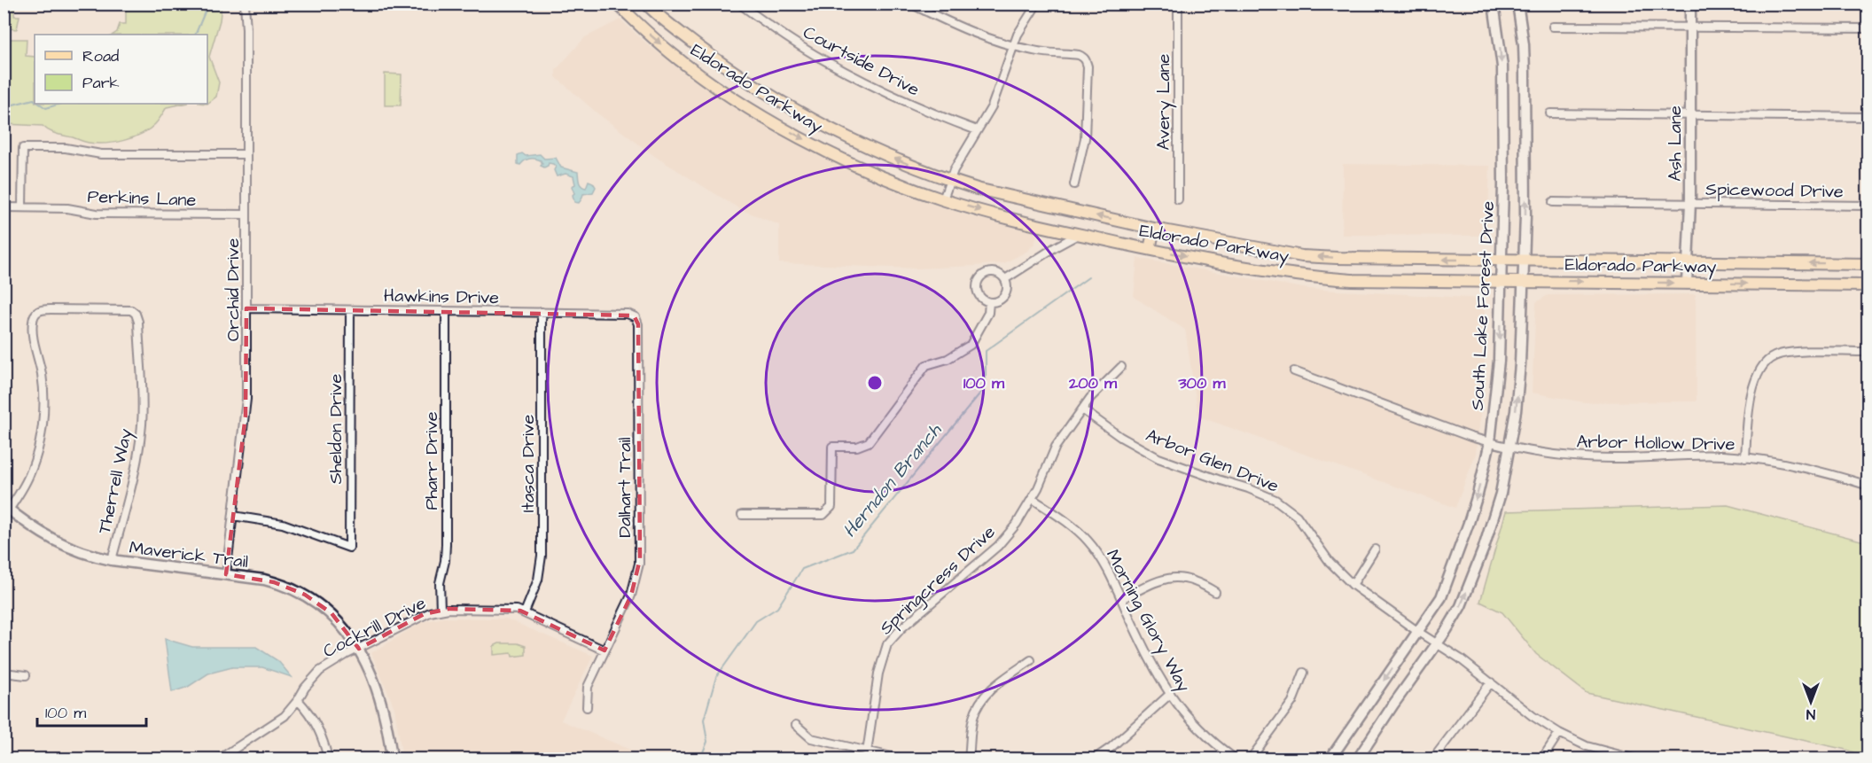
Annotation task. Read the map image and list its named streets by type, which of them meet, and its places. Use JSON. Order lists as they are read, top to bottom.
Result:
{
  "streets": {
    "main road": [
      "Eldorado Parkway",
      "Ash Lane",
      "South Lake Forest Drive",
      "Maverick Trail"
    ],
    "street": [
      "Courtside Drive",
      "Avery Lane",
      "Spicewood Drive",
      "Perkins Lane",
      "Orchid Drive",
      "Hawkins Drive",
      "Sheldon Drive",
      "Arbor Hollow Drive",
      "Arbor Glen Drive",
      "Pharr Drive",
      "Itasca Drive",
      "Therrell Way",
      "Dalhart Trail",
      "Springcress Drive",
      "Morning Glory Way",
      "Cockrill Drive"
    ]
  },
  "crossings": [
    ["Eldorado Parkway", "Ash Lane"],
    ["Eldorado Parkway", "South Lake Forest Drive"],
    ["Ash Lane", "Spicewood Drive"],
    ["Perkins Lane", "Orchid Drive"],
    ["Orchid Drive", "Hawkins Drive"],
    ["Orchid Drive", "Sheldon Drive"],
    ["Orchid Drive", "Maverick Trail"],
    ["Hawkins Drive", "Sheldon Drive"],
    ["Hawkins Drive", "Pharr Drive"],
    ["Hawkins Drive", "Itasca Drive"],
    ["Hawkins Drive", "Dalhart Trail"],
    ["South Lake Forest Drive", "Arbor Hollow Drive"],
    ["South Lake Forest Drive", "Arbor Glen Drive"],
    ["Arbor Glen Drive", "Springcress Drive"],
    ["Pharr Drive", "Cockrill Drive"],
    ["Itasca Drive", "Cockrill Drive"],
    ["Therrell Way", "Maverick Trail"],
    ["Dalhart Trail", "Cockrill Drive"],
    ["Maverick Trail", "Cockrill Drive"],
    ["Springcress Drive", "Morning Glory Way"]
  ],
  "water": ["Herndon Branch"],
  "legend": ["Road", "Park"],
  "scale_bar": "100 m",
  "north": "bottom",
  "rings": ["100 m", "200 m", "300 m"]
}
